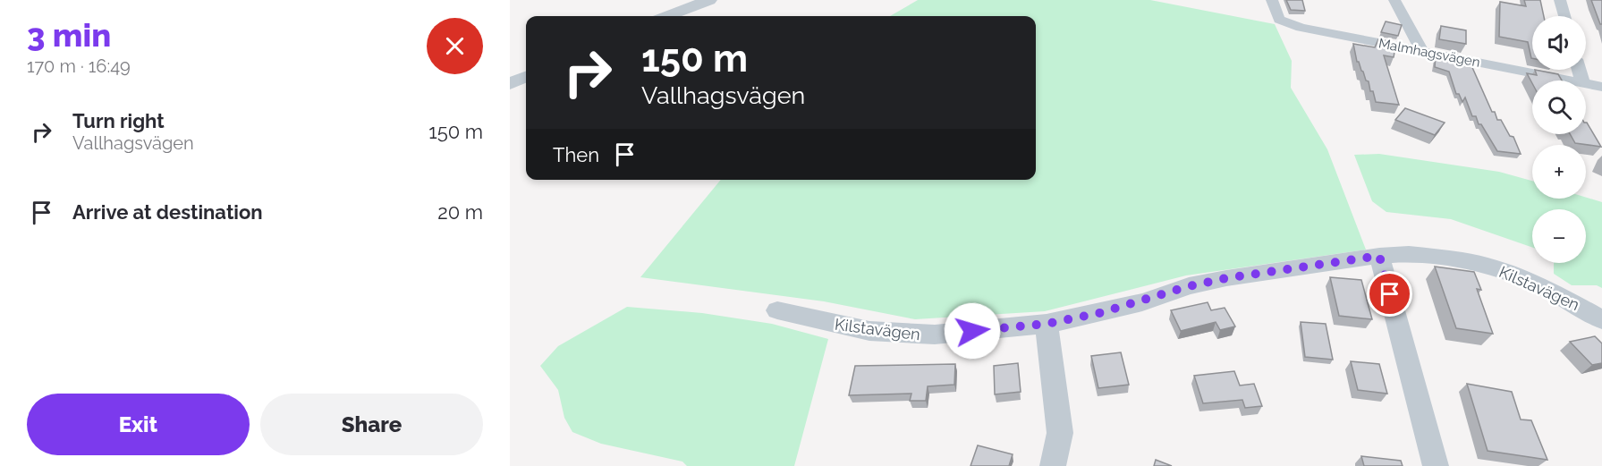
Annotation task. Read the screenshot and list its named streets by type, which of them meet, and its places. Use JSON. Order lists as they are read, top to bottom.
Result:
{
  "streets": {
    "street": ["Malmhagsvägen", "Kilstavägen"]
  },
  "page": {
    "heading": ["3 min", "170 m · 16:49"],
    "map_buttons": ["+", "−"],
    "turn": ["150 m", "Vallhagsvägen"],
    "list": [
      {
        "name": "Turn right",
        "note": "Vallhagsvägen",
        "value": "150 m"
      },
      {
        "name": "Arrive at destination",
        "value": "20 m"
      }
    ],
    "then": "Then",
    "buttons": ["Exit", "Share"]
  }
}
